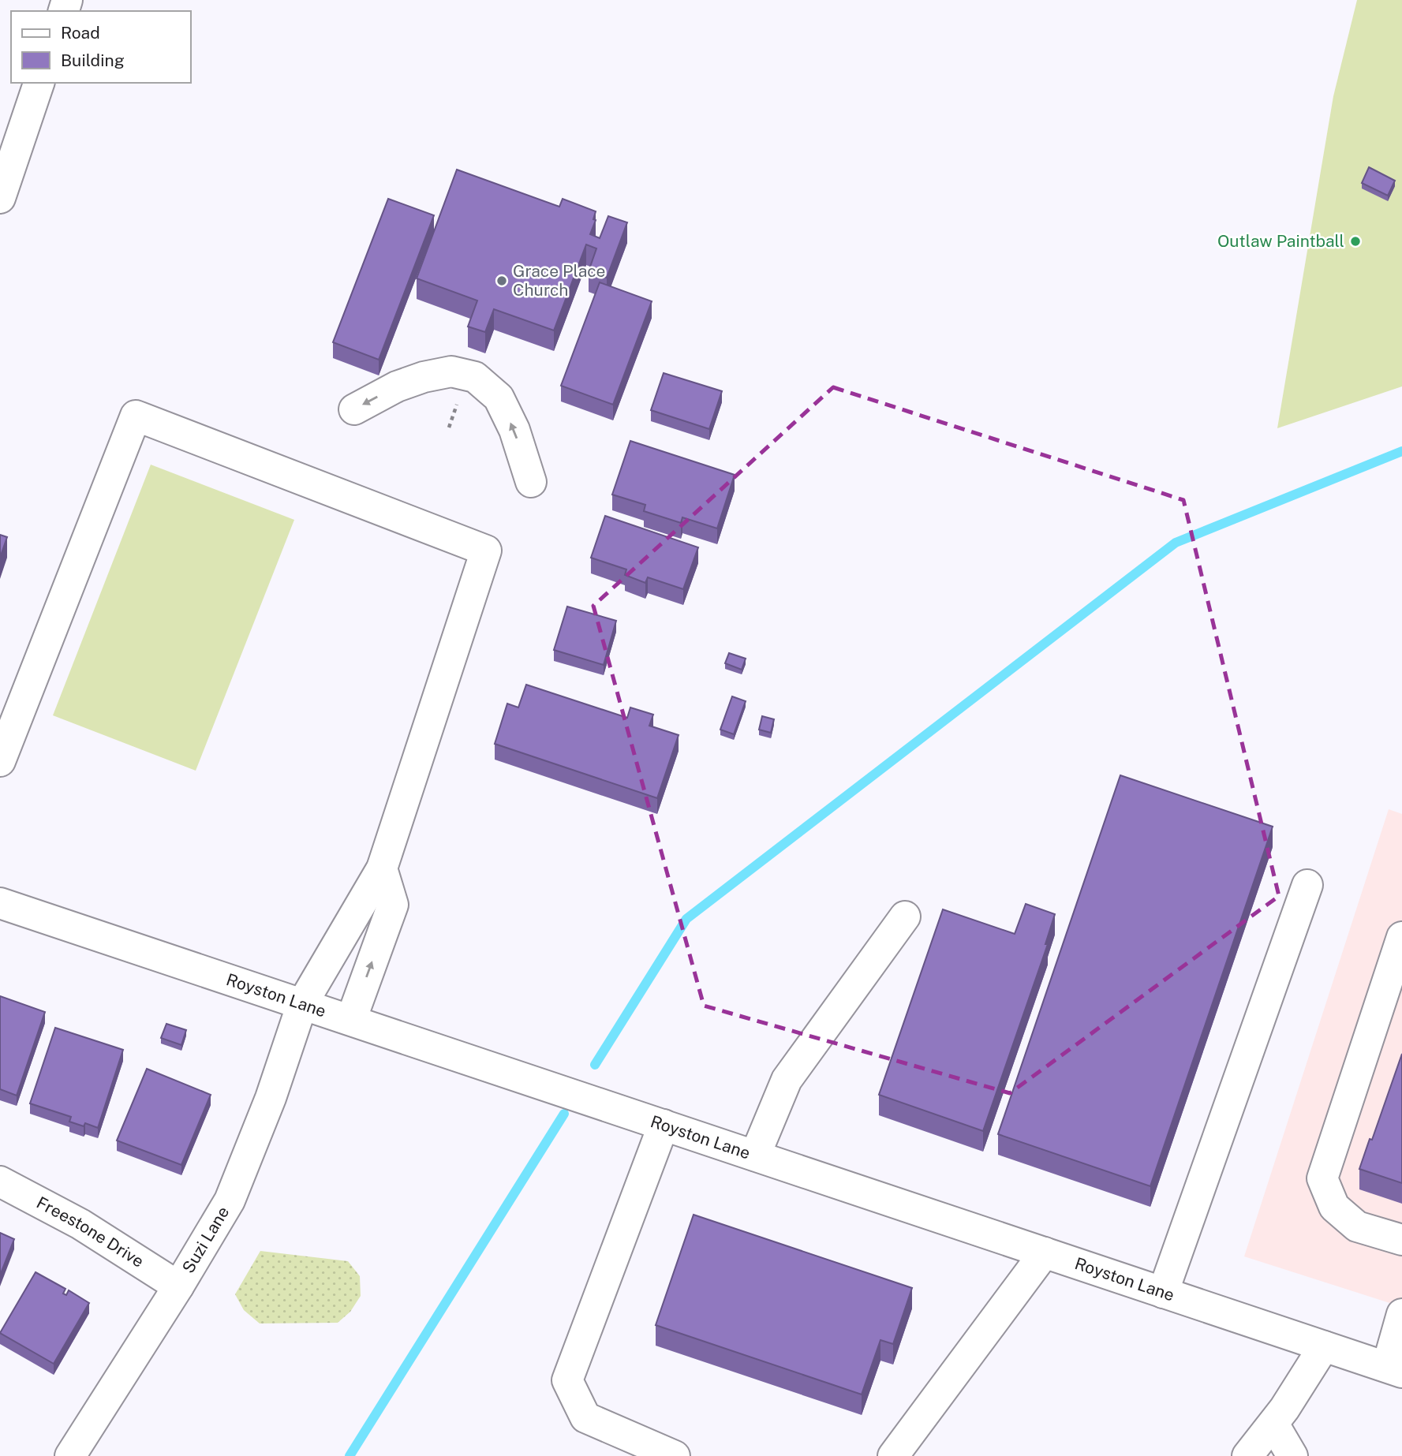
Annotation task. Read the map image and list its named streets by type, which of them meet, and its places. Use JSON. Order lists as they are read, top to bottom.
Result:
{
  "streets": {
    "street": ["Royston Lane", "Freestone Drive", "Suzi Lane"]
  },
  "crossings": [
    ["Royston Lane", "Suzi Lane"],
    ["Freestone Drive", "Suzi Lane"]
  ],
  "places": ["Outlaw Paintball", "Grace Place Church"],
  "legend": ["Road", "Building"]
}
